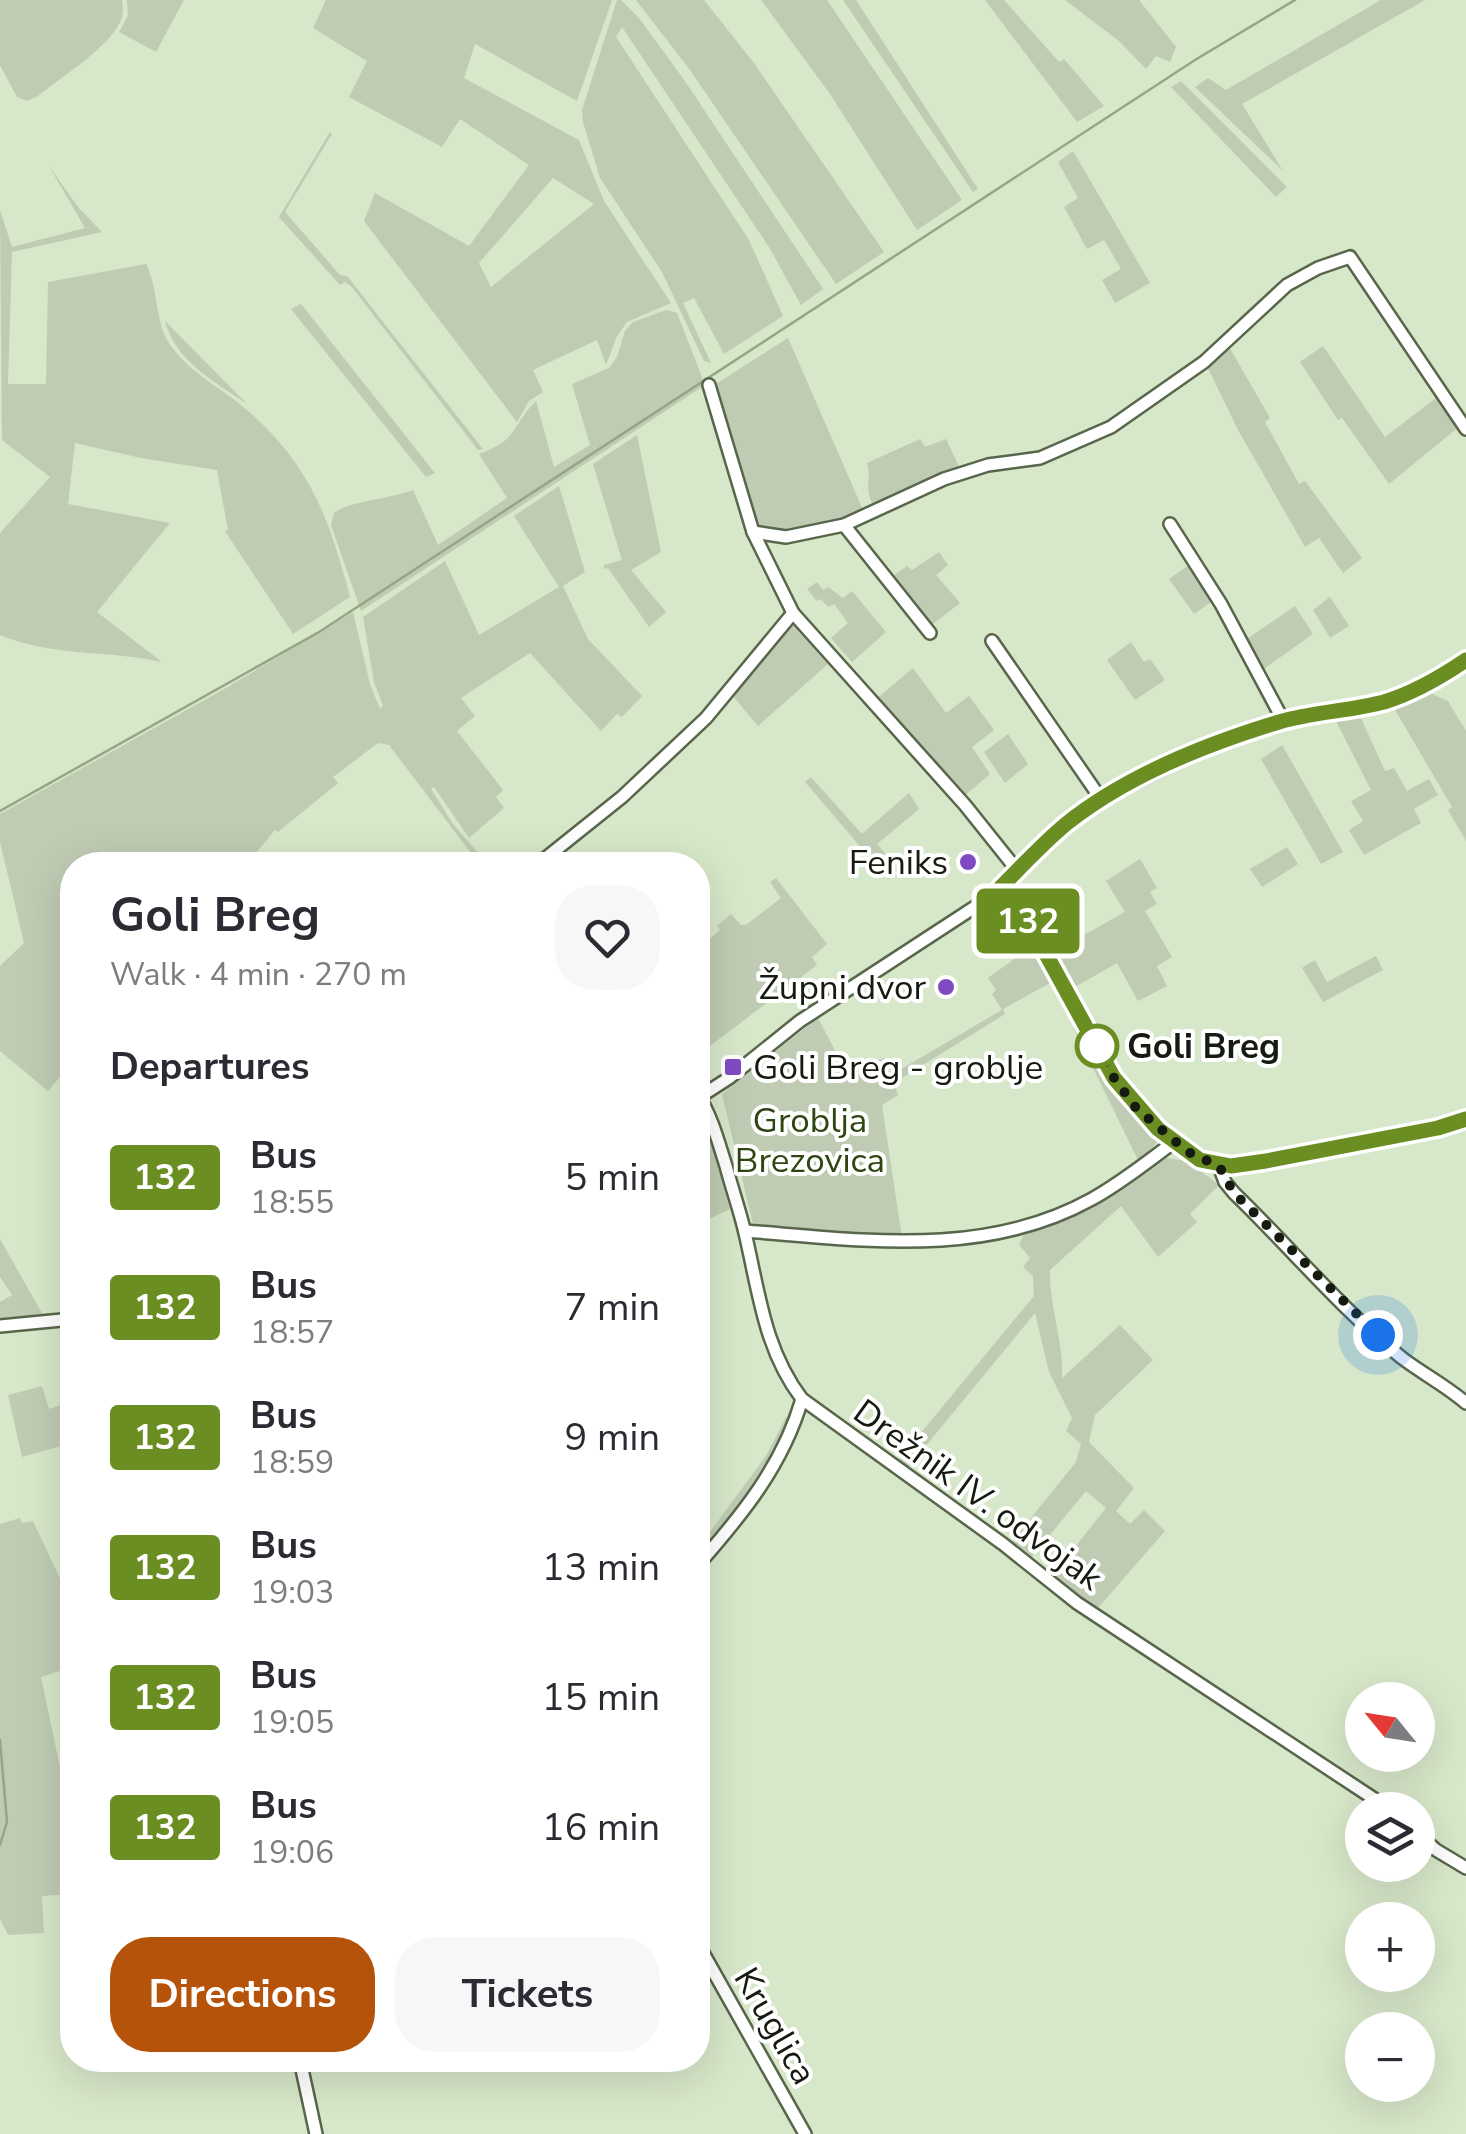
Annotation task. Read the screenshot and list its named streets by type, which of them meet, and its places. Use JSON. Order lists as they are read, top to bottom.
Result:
{
  "streets": {
    "street": ["Drežnik IV. odvojak", "Kruglica"]
  },
  "parks": ["Groblja Brezovica"],
  "places": {
    "other": ["Feniks", "Župni dvor", "Goli Breg"],
    "transit": ["Goli Breg - groblje"]
  },
  "lines": ["bus line 132"],
  "north": "top left",
  "page": {
    "on_map": "132",
    "heading": [
      ["Goli Breg", "Walk · 4 min · 270 m"],
      "Departures"
    ],
    "list": [
      {
        "mark": "132",
        "name": "Bus",
        "note": "18:55",
        "value": "5 min"
      },
      {
        "mark": "132",
        "name": "Bus",
        "note": "18:57",
        "value": "7 min"
      },
      {
        "mark": "132",
        "name": "Bus",
        "note": "18:59",
        "value": "9 min"
      },
      {
        "mark": "132",
        "name": "Bus",
        "note": "19:03",
        "value": "13 min"
      },
      {
        "mark": "132",
        "name": "Bus",
        "note": "19:05",
        "value": "15 min"
      },
      {
        "mark": "132",
        "name": "Bus",
        "note": "19:06",
        "value": "16 min"
      }
    ],
    "map_buttons": ["+", "−"],
    "buttons": ["Directions", "Tickets"]
  }
}
